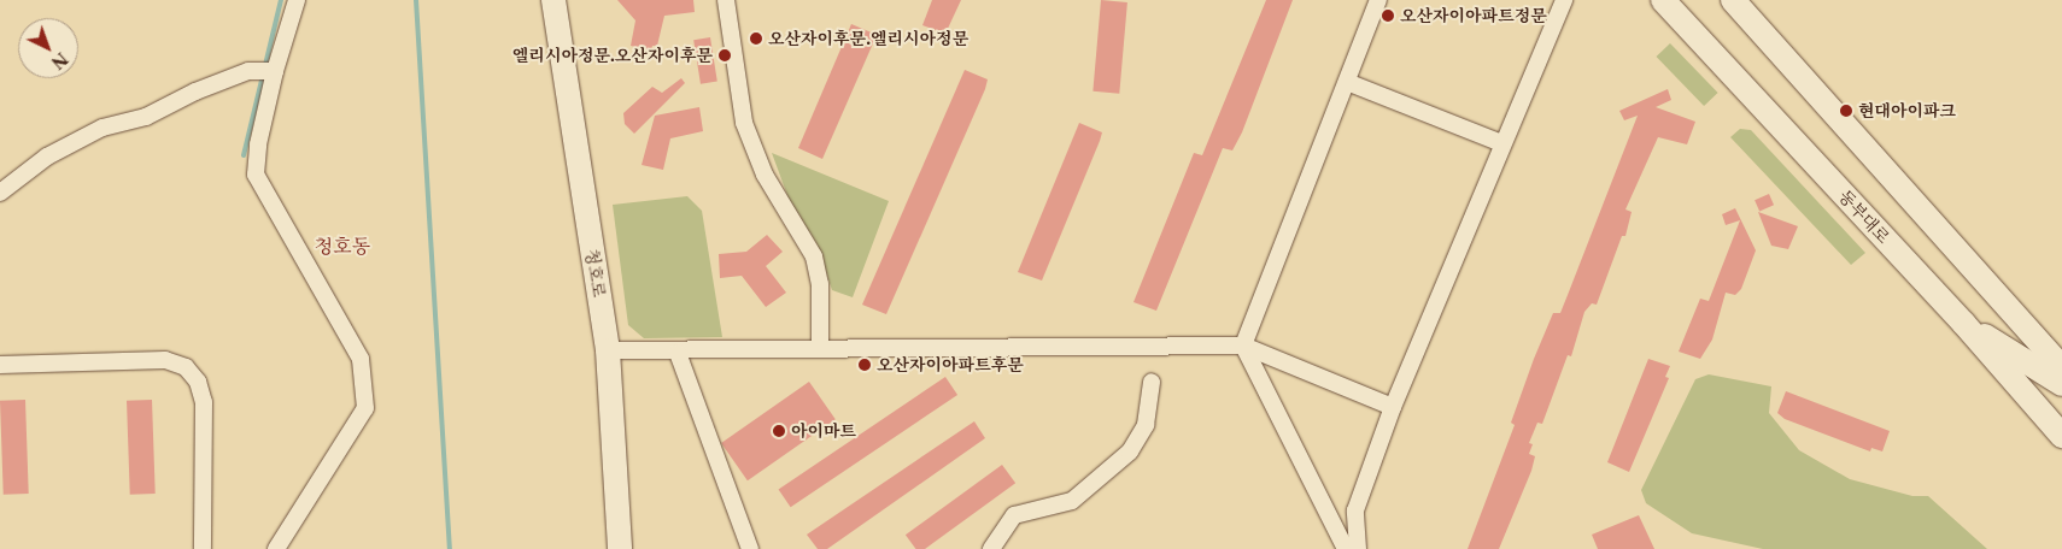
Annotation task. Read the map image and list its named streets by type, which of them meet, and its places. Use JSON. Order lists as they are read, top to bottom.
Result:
{
  "streets": {
    "main road": ["동부대로", "청호로"]
  },
  "districts": ["청호동"],
  "places": [
    "오산자이아파트정문",
    "오산자이후문.엘리시아정문",
    "엘리시아정문.오산자이후문",
    "현대아이파크",
    "오산자이아파트후문",
    "아이마트"
  ],
  "north": "bottom right"
}
